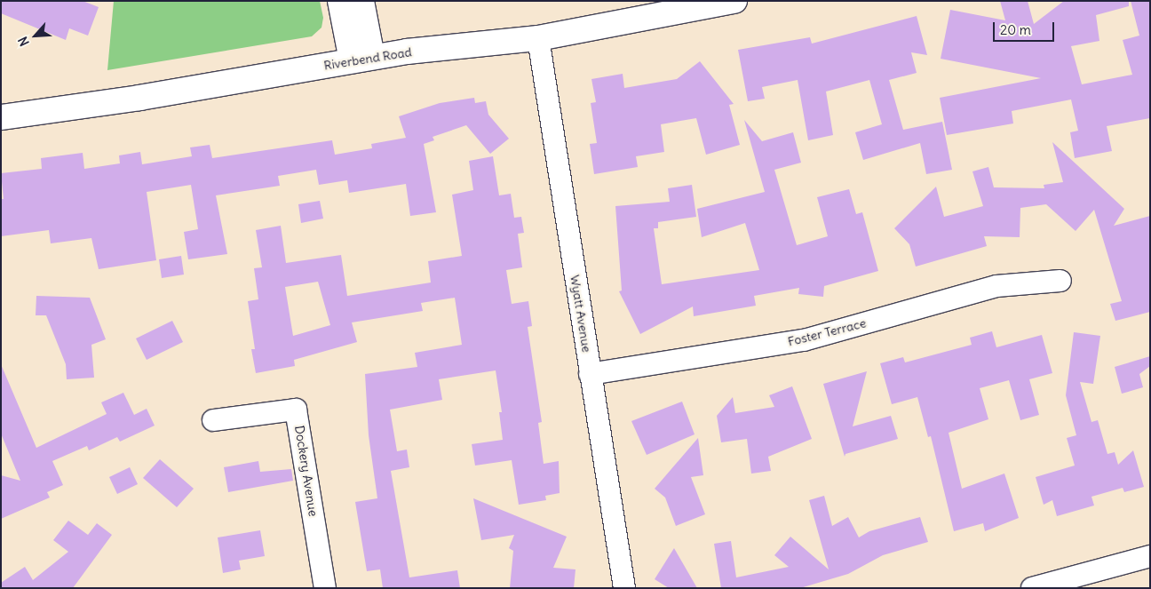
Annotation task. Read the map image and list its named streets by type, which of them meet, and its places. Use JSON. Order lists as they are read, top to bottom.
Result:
{
  "streets": {
    "main road": ["Riverbend Road"],
    "street": ["Wyatt Avenue", "Foster Terrace", "Dockery Avenue"]
  },
  "crossings": [
    ["Riverbend Road", "Wyatt Avenue"],
    ["Wyatt Avenue", "Foster Terrace"]
  ],
  "scale_bar": "20 m",
  "north": "bottom left"
}
